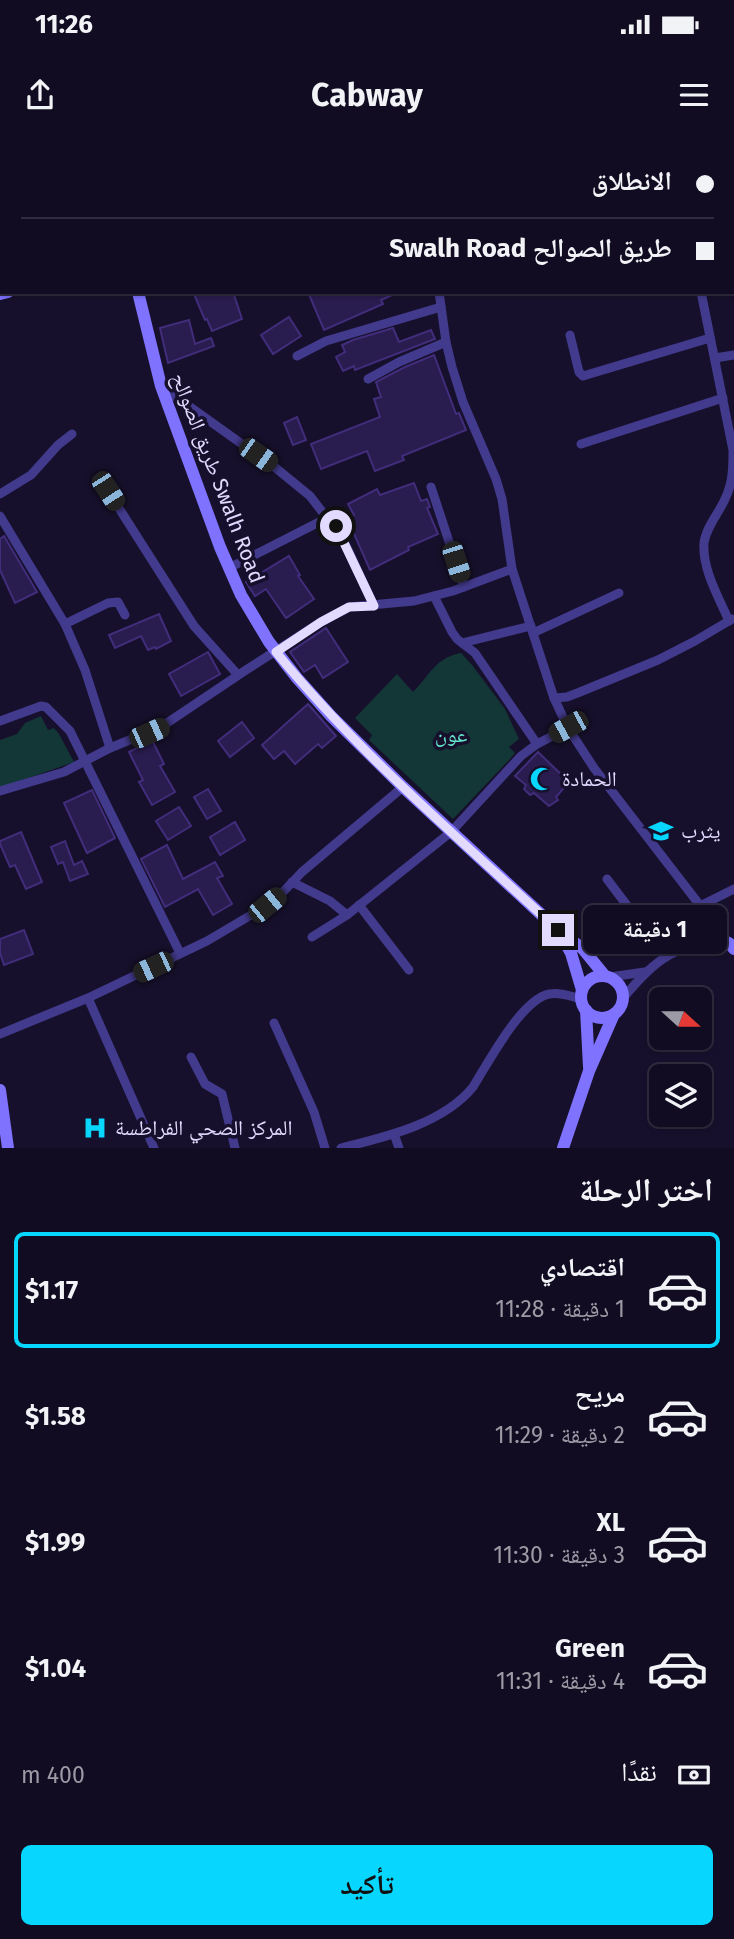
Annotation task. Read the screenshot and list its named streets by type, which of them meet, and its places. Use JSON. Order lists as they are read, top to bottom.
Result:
{
  "streets": {
    "street": ["طريق الصوالح Swalh Road"]
  },
  "parks": ["عون"],
  "places": {
    "mosque": ["الحمادة"],
    "school or university": ["يثرب"],
    "hospital": ["المركز الصحي الفراطسة"]
  },
  "north": "right",
  "page": {
    "status": "11:26",
    "header": "Cabway",
    "banner": ["الانطلاق", "طريق الصوالح Swalh Road"],
    "bubble": "1 دقيقة",
    "heading": "اختر الرحلة",
    "list": [
      {
        "name": "اقتصادي",
        "note": "1 دقيقة · 11:28",
        "value": "$1.17"
      },
      {
        "name": "مريح",
        "note": "2 دقيقة · 11:29",
        "value": "$1.58"
      },
      {
        "name": "XL",
        "note": "3 دقيقة · 11:30",
        "value": "$1.99"
      },
      {
        "name": "Green",
        "note": "4 دقيقة · 11:31",
        "value": "$1.04"
      }
    ],
    "pay": ["نقدًا", "400 m"],
    "buttons": "تأكيد"
  }
}
